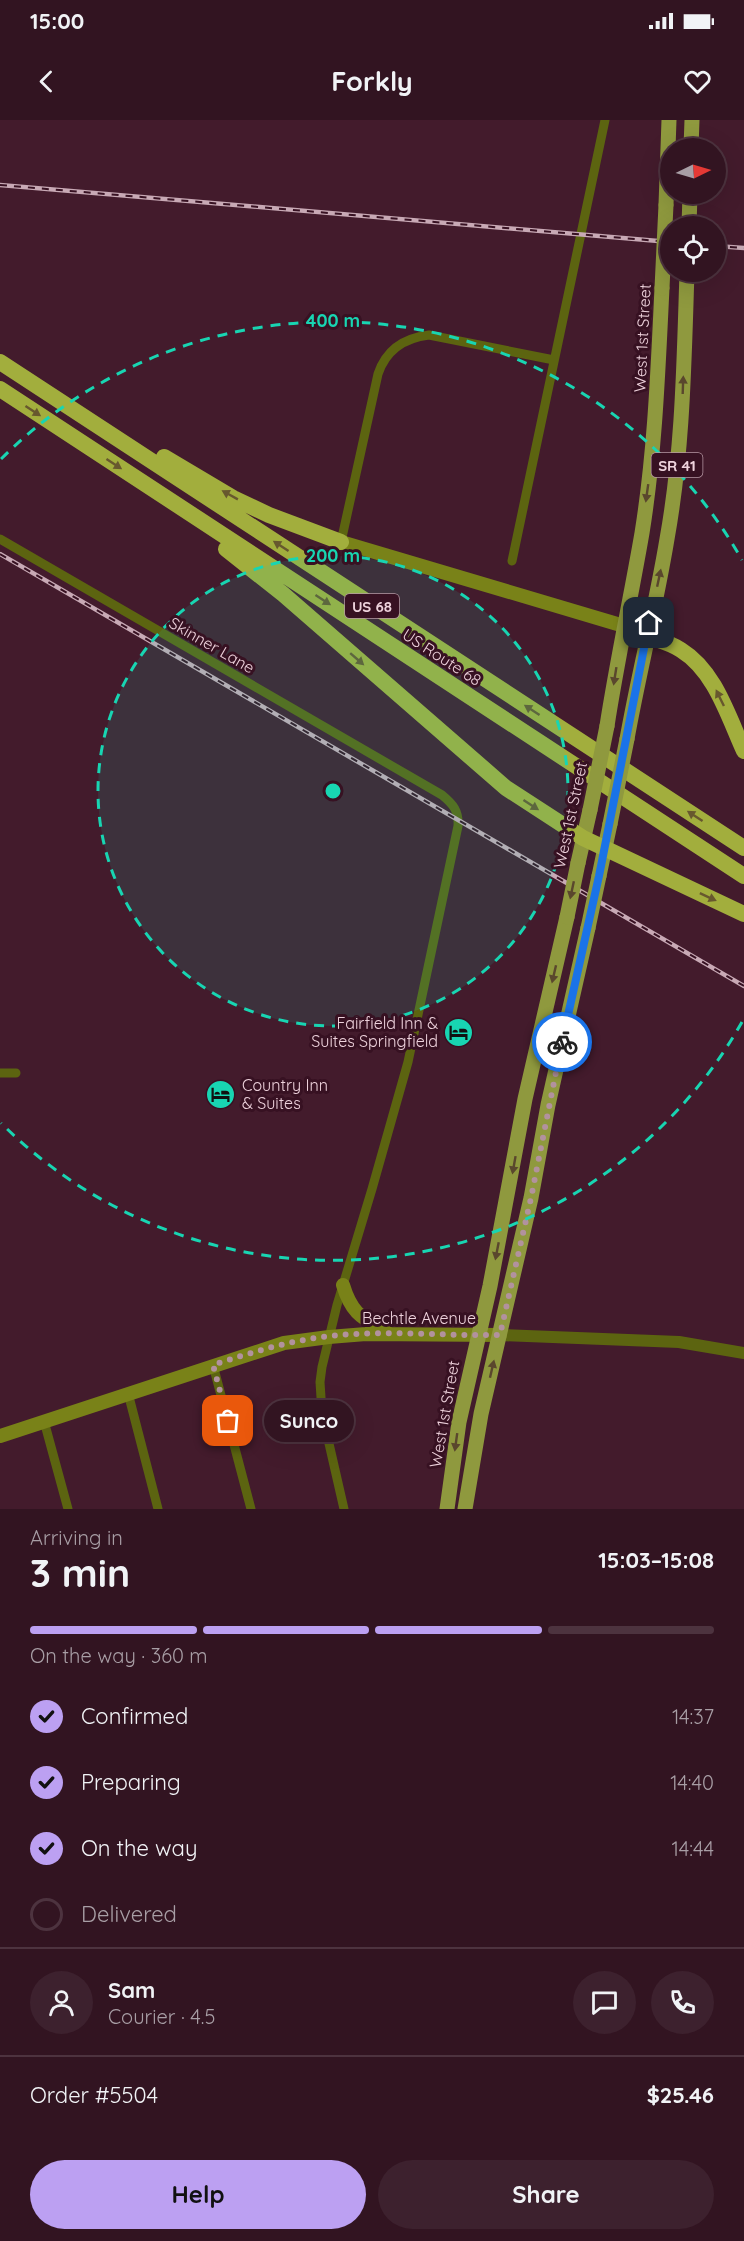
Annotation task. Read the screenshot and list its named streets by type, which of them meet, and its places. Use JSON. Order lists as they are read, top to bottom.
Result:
{
  "streets": {
    "highway": ["US 68", "US Route 68"],
    "main road": ["West 1st Street", "SR 41", "Bechtle Avenue"],
    "street": ["Skinner Lane"]
  },
  "crossings": [
    ["West 1st Street", "Bechtle Avenue"],
    ["SR 41", "Bechtle Avenue"]
  ],
  "places": {
    "hotel": ["Fairfield Inn & Suites Springfield", "Country Inn & Suites"],
    "other": ["Sunco"]
  },
  "north": "right",
  "page": {
    "status": "15:00",
    "header": "Forkly",
    "bubble": "Sunco",
    "heading": ["3 min", "Arriving in", "15:03–15:08"],
    "panel": [
      "Sam",
      "Courier · 4.5",
      "Order #5504",
      "$25.46"
    ],
    "bar": "On the way · 360 m",
    "list": [
      ["Confirmed", "14:37"],
      ["Preparing", "14:40"],
      ["On the way", "14:44"],
      "Delivered"
    ],
    "buttons": ["Help", "Share"]
  },
  "rings": ["400 m", "200 m"]
}
